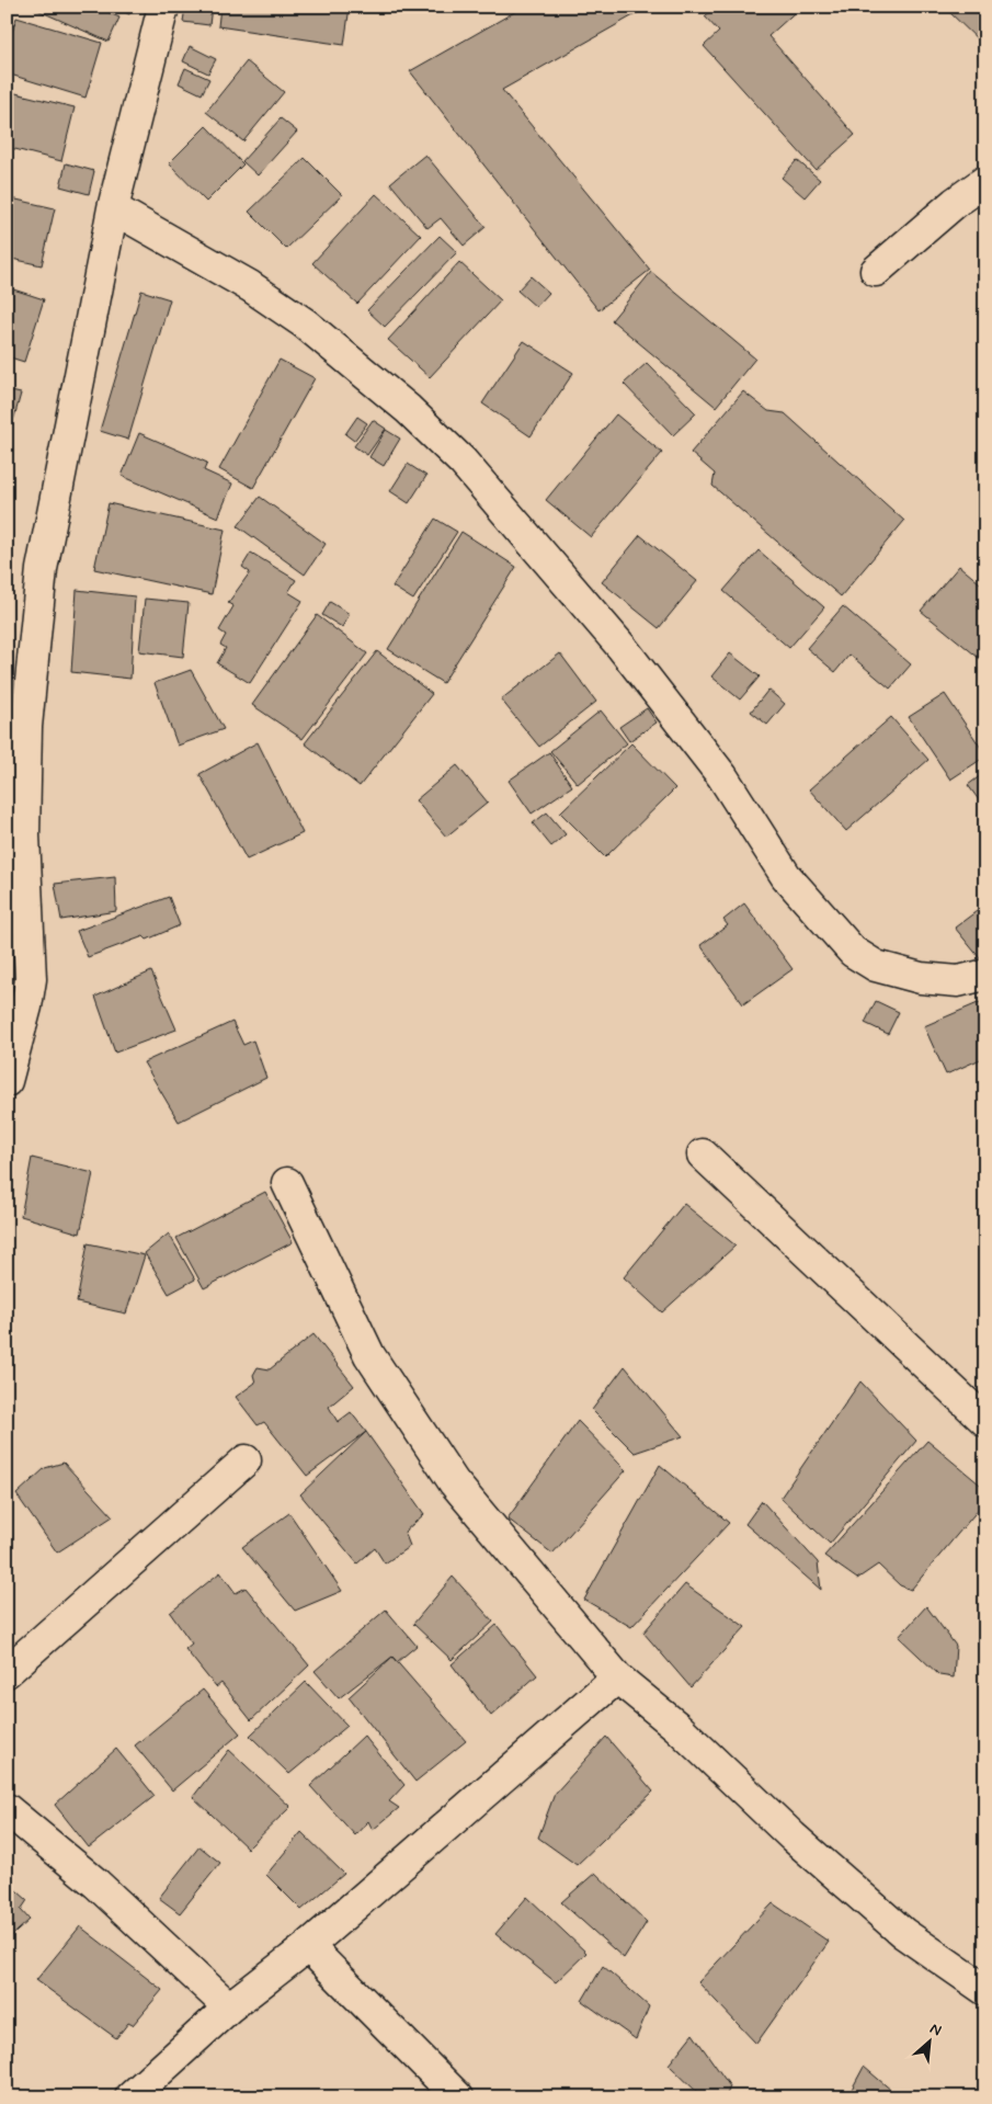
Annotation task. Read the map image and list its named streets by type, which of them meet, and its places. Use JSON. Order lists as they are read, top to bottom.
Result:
{
  "north": "top right"
}
